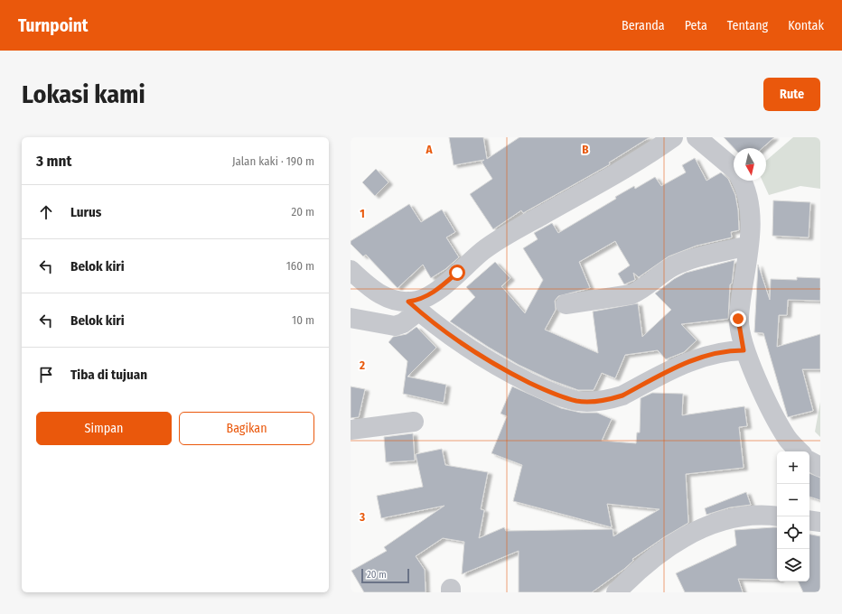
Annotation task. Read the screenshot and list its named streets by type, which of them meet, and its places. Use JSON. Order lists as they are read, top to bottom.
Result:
{
  "scale_bar": "20 m",
  "north": "bottom",
  "page": {
    "header": "Turnpoint",
    "nav": [
      "Beranda",
      "Peta",
      "Tentang",
      "Kontak"
    ],
    "buttons": [
      "Rute",
      ["Simpan", "Bagikan"]
    ],
    "title": "Lokasi kami",
    "heading": ["3 mnt", "Jalan kaki · 190 m"],
    "list": [
      ["Lurus", "20 m"],
      ["Belok kiri", "160 m"],
      ["Belok kiri", "10 m"],
      "Tiba di tujuan"
    ],
    "map_buttons": ["+", "−"],
    "scale": "20 m"
  },
  "grid": {
    "columns": ["A", "B"],
    "rows": ["1", "2", "3"]
  }
}
